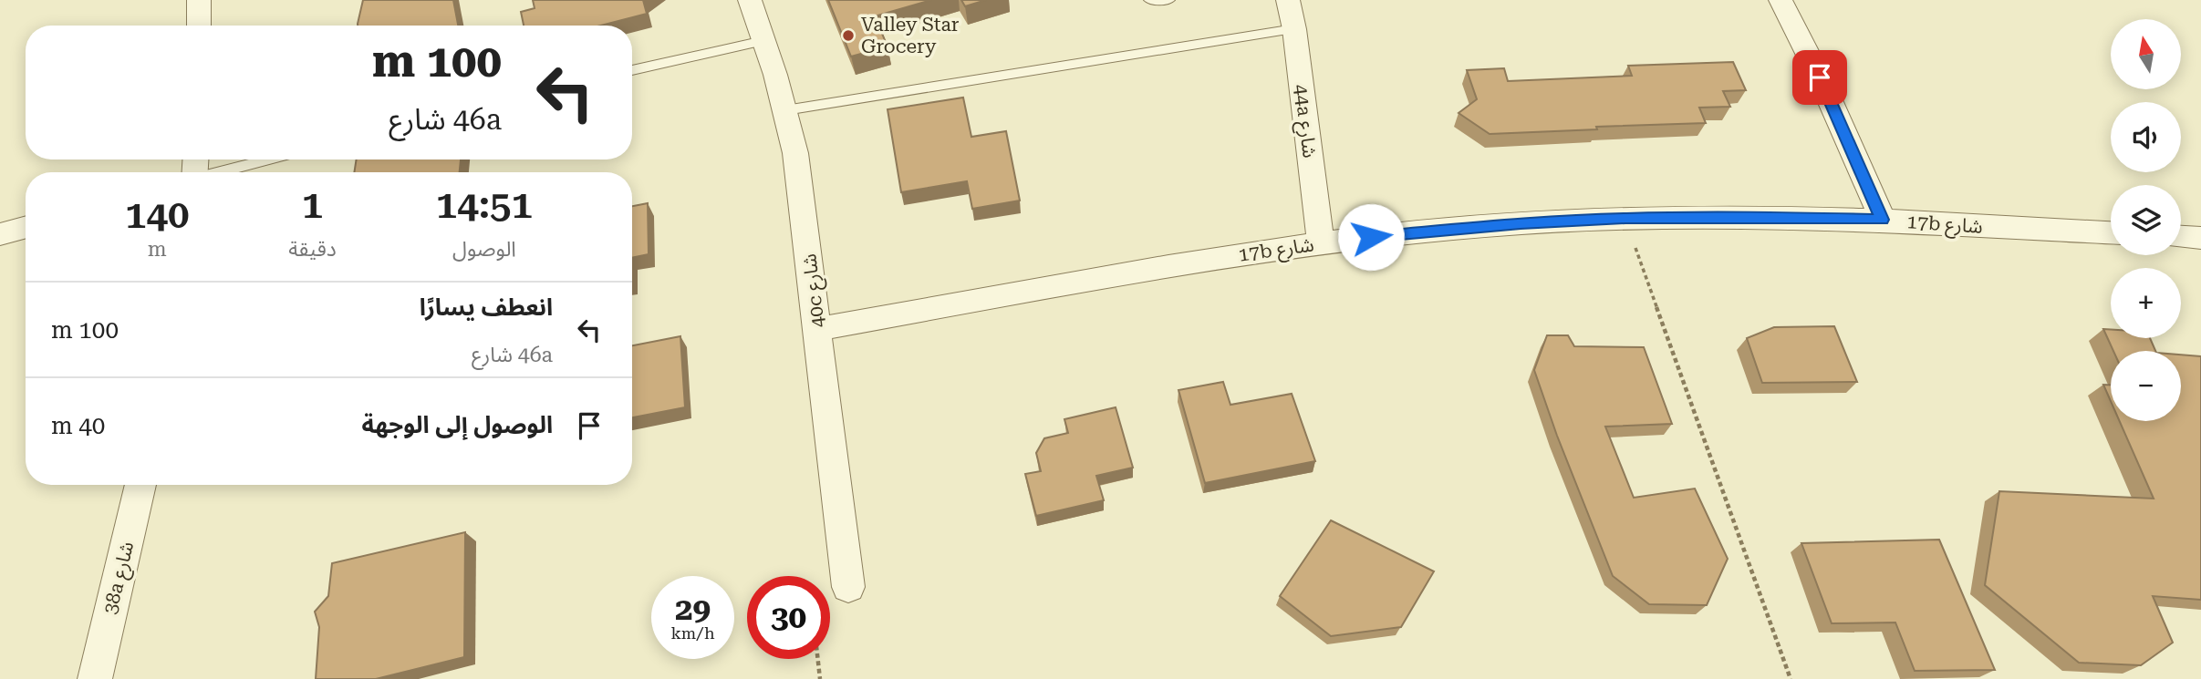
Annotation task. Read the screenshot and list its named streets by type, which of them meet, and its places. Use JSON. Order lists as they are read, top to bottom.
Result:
{
  "streets": {
    "street": [
      "44a شارع",
      "17b شارع",
      "40c شارع",
      "38a شارع"
    ]
  },
  "crossings": [
    ["44a شارع", "17b شارع"],
    ["17b شارع", "40c شارع"]
  ],
  "places": ["Valley Star Grocery"],
  "north": "top",
  "page": {
    "map_buttons": ["+", "−"],
    "turn": ["100 m", "46a شارع"],
    "eta": [
      "14:51",
      "الوصول",
      "1",
      "دقيقة",
      "140",
      "m"
    ],
    "list": [
      {
        "name": "انعطف يسارًا",
        "note": "46a شارع",
        "value": "100 m"
      },
      {
        "name": "الوصول إلى الوجهة",
        "value": "40 m"
      }
    ],
    "speed": "29 km/h",
    "limit": "30"
  }
}
